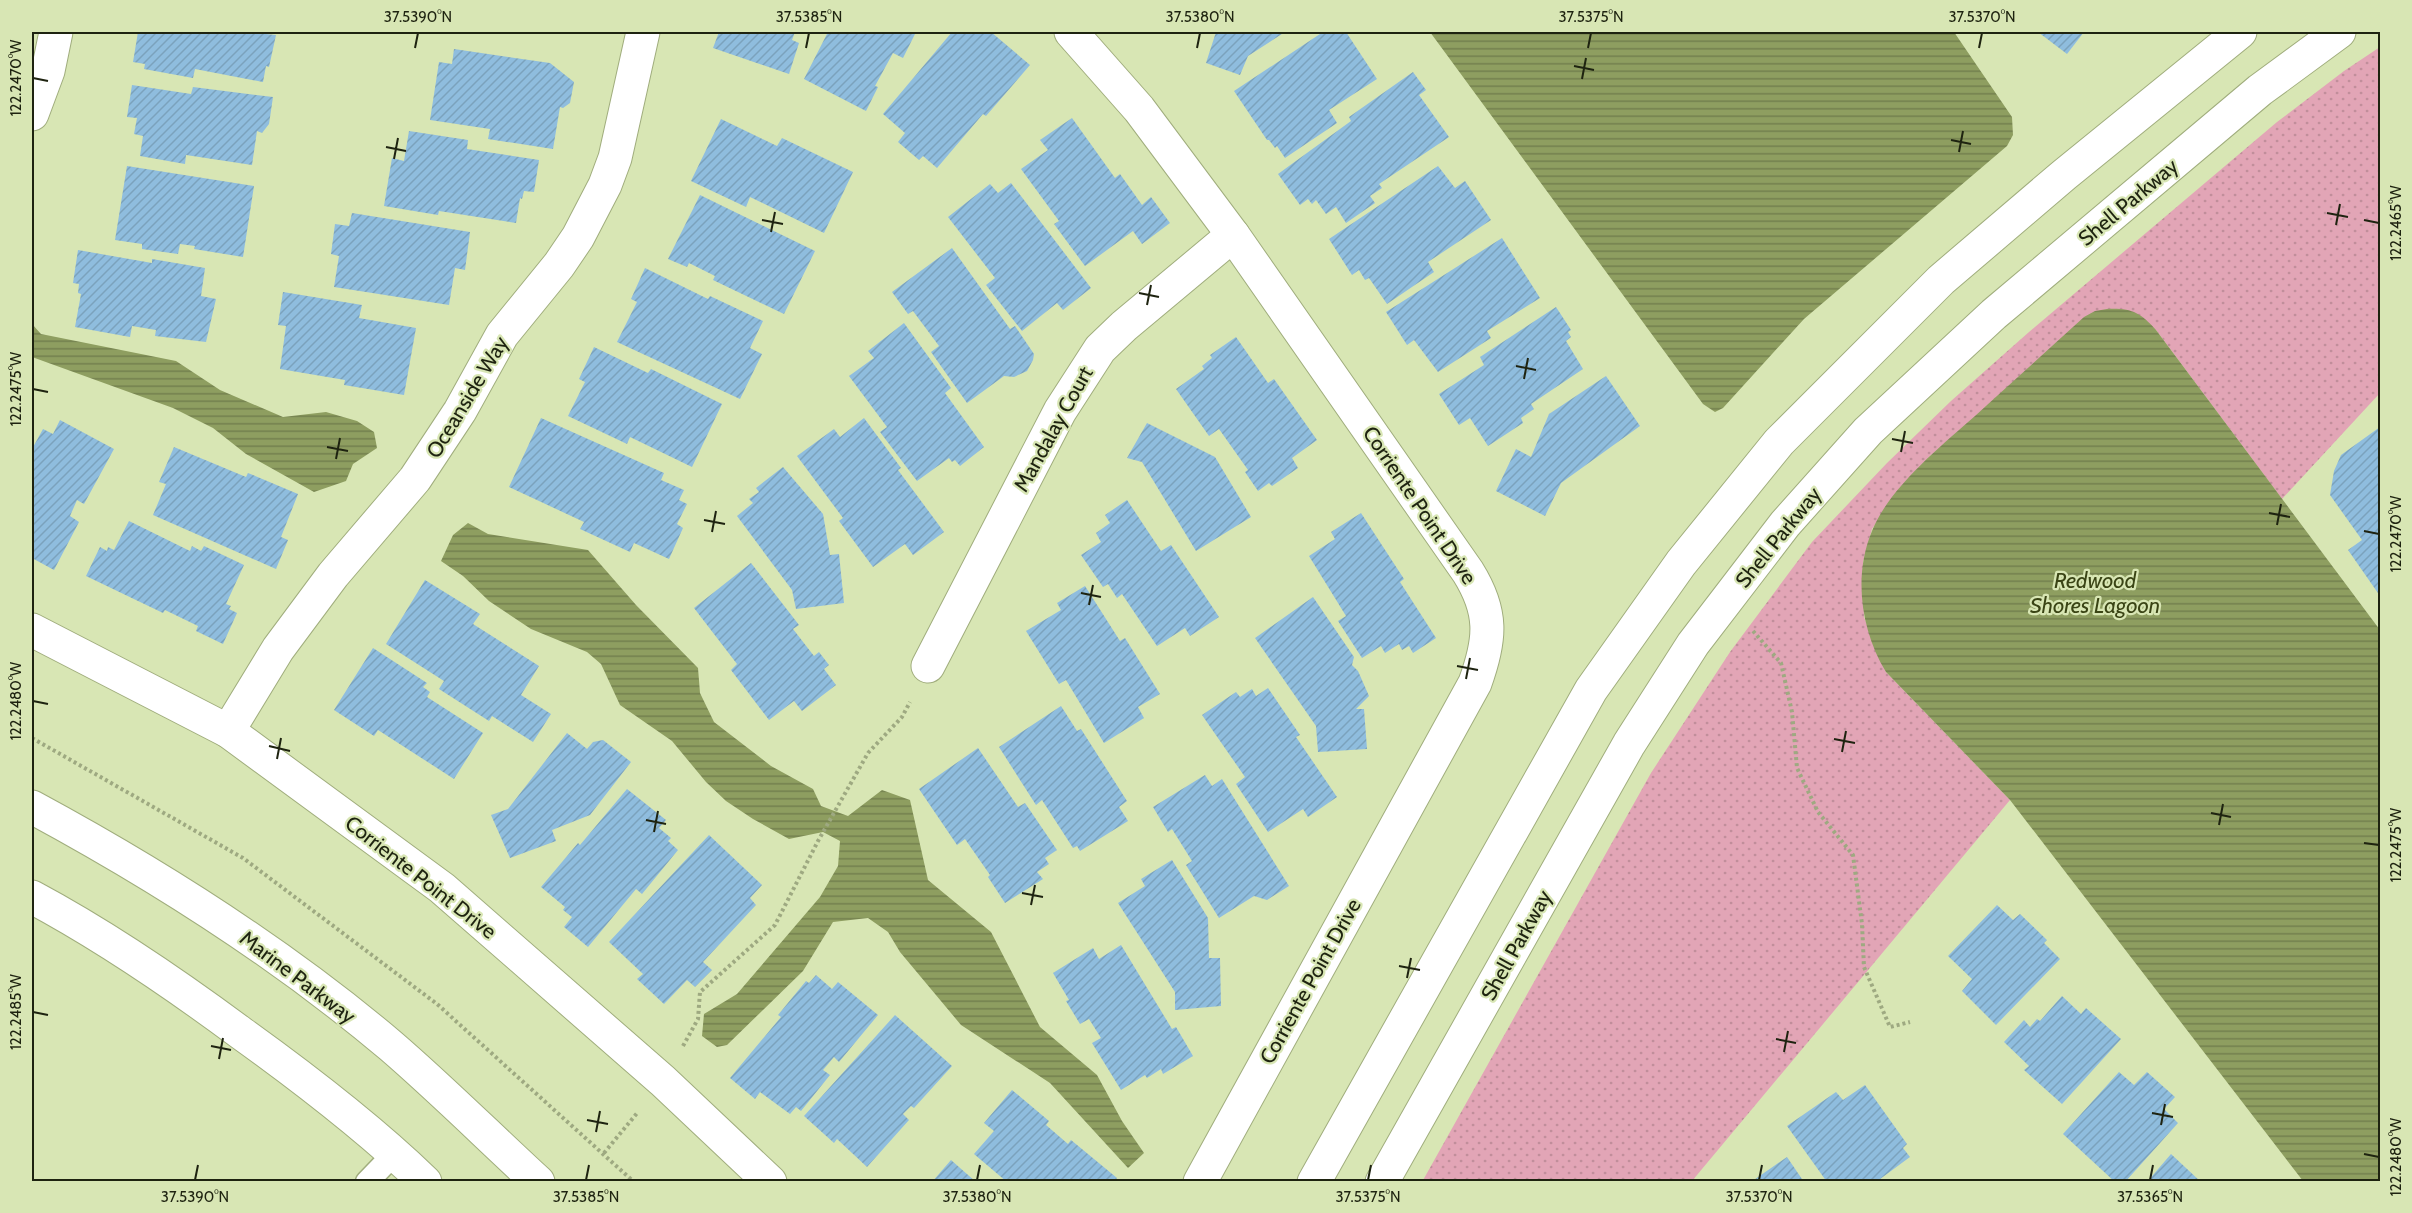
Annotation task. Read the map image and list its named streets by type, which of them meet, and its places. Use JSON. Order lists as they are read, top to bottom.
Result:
{
  "streets": {
    "street": [
      "Shell Parkway",
      "Oceanside Way",
      "Mandalay Court",
      "Corriente Point Drive",
      "Marine Parkway"
    ]
  },
  "crossings": [
    ["Oceanside Way", "Corriente Point Drive"],
    ["Mandalay Court", "Corriente Point Drive"]
  ],
  "water": ["Redwood Shores Lagoon"],
  "coordinates": [
    "37.5390°N",
    "37.5385°N",
    "37.5380°N",
    "37.5375°N",
    "37.5370°N",
    "122.2470°W",
    "122.2465°W",
    "122.2475°W",
    "122.2480°W",
    "122.2485°W",
    "37.5365°N"
  ]
}
